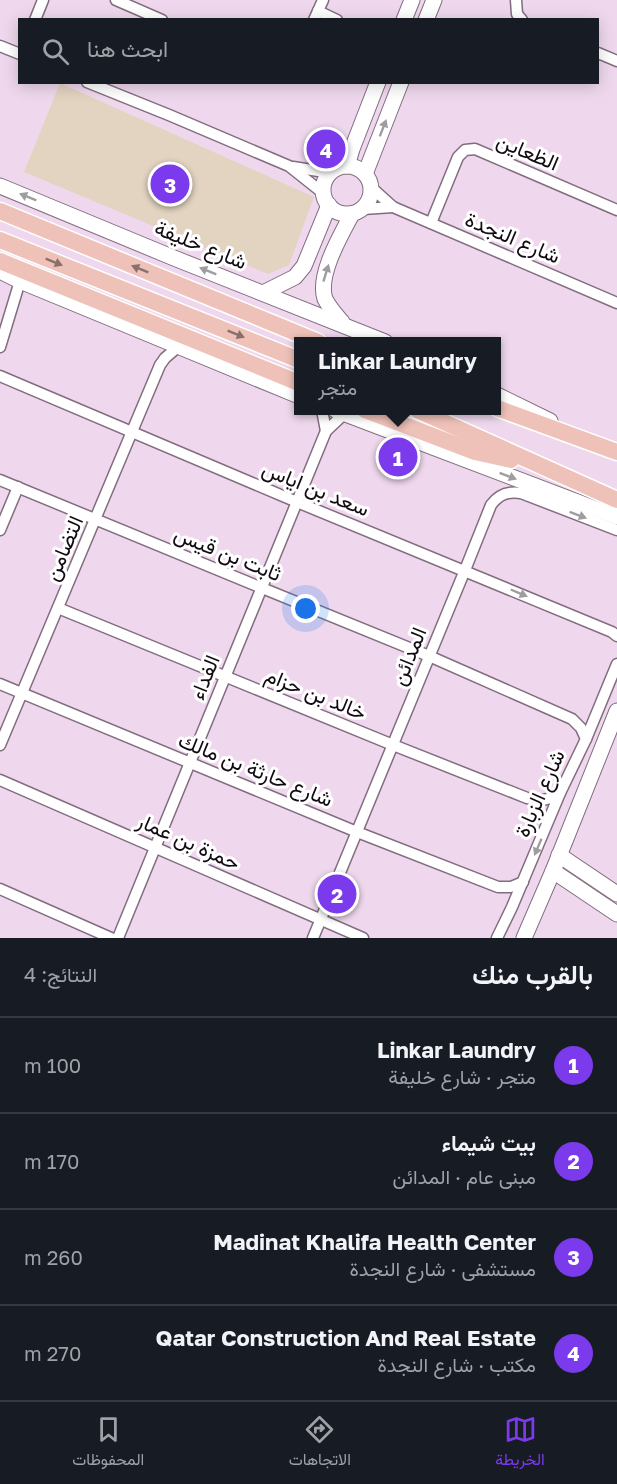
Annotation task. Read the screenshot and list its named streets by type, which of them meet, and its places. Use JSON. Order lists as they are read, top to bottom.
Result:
{
  "streets": {
    "street": [
      "الظعاين",
      "شارع النجدة",
      "شارع خليفة",
      "سعد بن اياس",
      "التضامن",
      "ثابت بن قيس",
      "المدائن",
      "الفداء",
      "خالد بن حزام",
      "شارع حارثة بن مالك",
      "شارع الزبارة",
      "حمزة بن عمار"
    ]
  },
  "crossings": [
    ["الظعاين", "شارع النجدة"],
    ["سعد بن اياس", "التضامن"],
    ["سعد بن اياس", "المدائن"],
    ["سعد بن اياس", "الفداء"],
    ["التضامن", "ثابت بن قيس"],
    ["التضامن", "خالد بن حزام"],
    ["التضامن", "شارع حارثة بن مالك"],
    ["ثابت بن قيس", "المدائن"],
    ["ثابت بن قيس", "الفداء"],
    ["المدائن", "خالد بن حزام"],
    ["المدائن", "شارع حارثة بن مالك"],
    ["المدائن", "حمزة بن عمار"],
    ["الفداء", "خالد بن حزام"],
    ["الفداء", "شارع حارثة بن مالك"],
    ["الفداء", "حمزة بن عمار"],
    ["خالد بن حزام", "شارع الزبارة"]
  ],
  "page": {
    "search": "ابحث هنا",
    "pins": [
      "4",
      "3",
      "1",
      "2"
    ],
    "popup": ["Linkar Laundry", "متجر"],
    "heading": ["بالقرب منك", "النتائج: 4"],
    "list": [
      {
        "mark": "1",
        "name": "Linkar Laundry",
        "note": "متجر · شارع خليفة",
        "value": "100 m"
      },
      {
        "mark": "2",
        "name": "بيت شيماء",
        "note": "مبنى عام · المدائن",
        "value": "170 m"
      },
      {
        "mark": "3",
        "name": "Madinat Khalifa Health Center",
        "note": "مستشفى · شارع النجدة",
        "value": "260 m"
      },
      {
        "mark": "4",
        "name": "Qatar Construction And Real Estate",
        "note": "مكتب · شارع النجدة",
        "value": "270 m"
      }
    ],
    "nav": ["الخريطة", "الاتجاهات", "المحفوظات"]
  }
}
